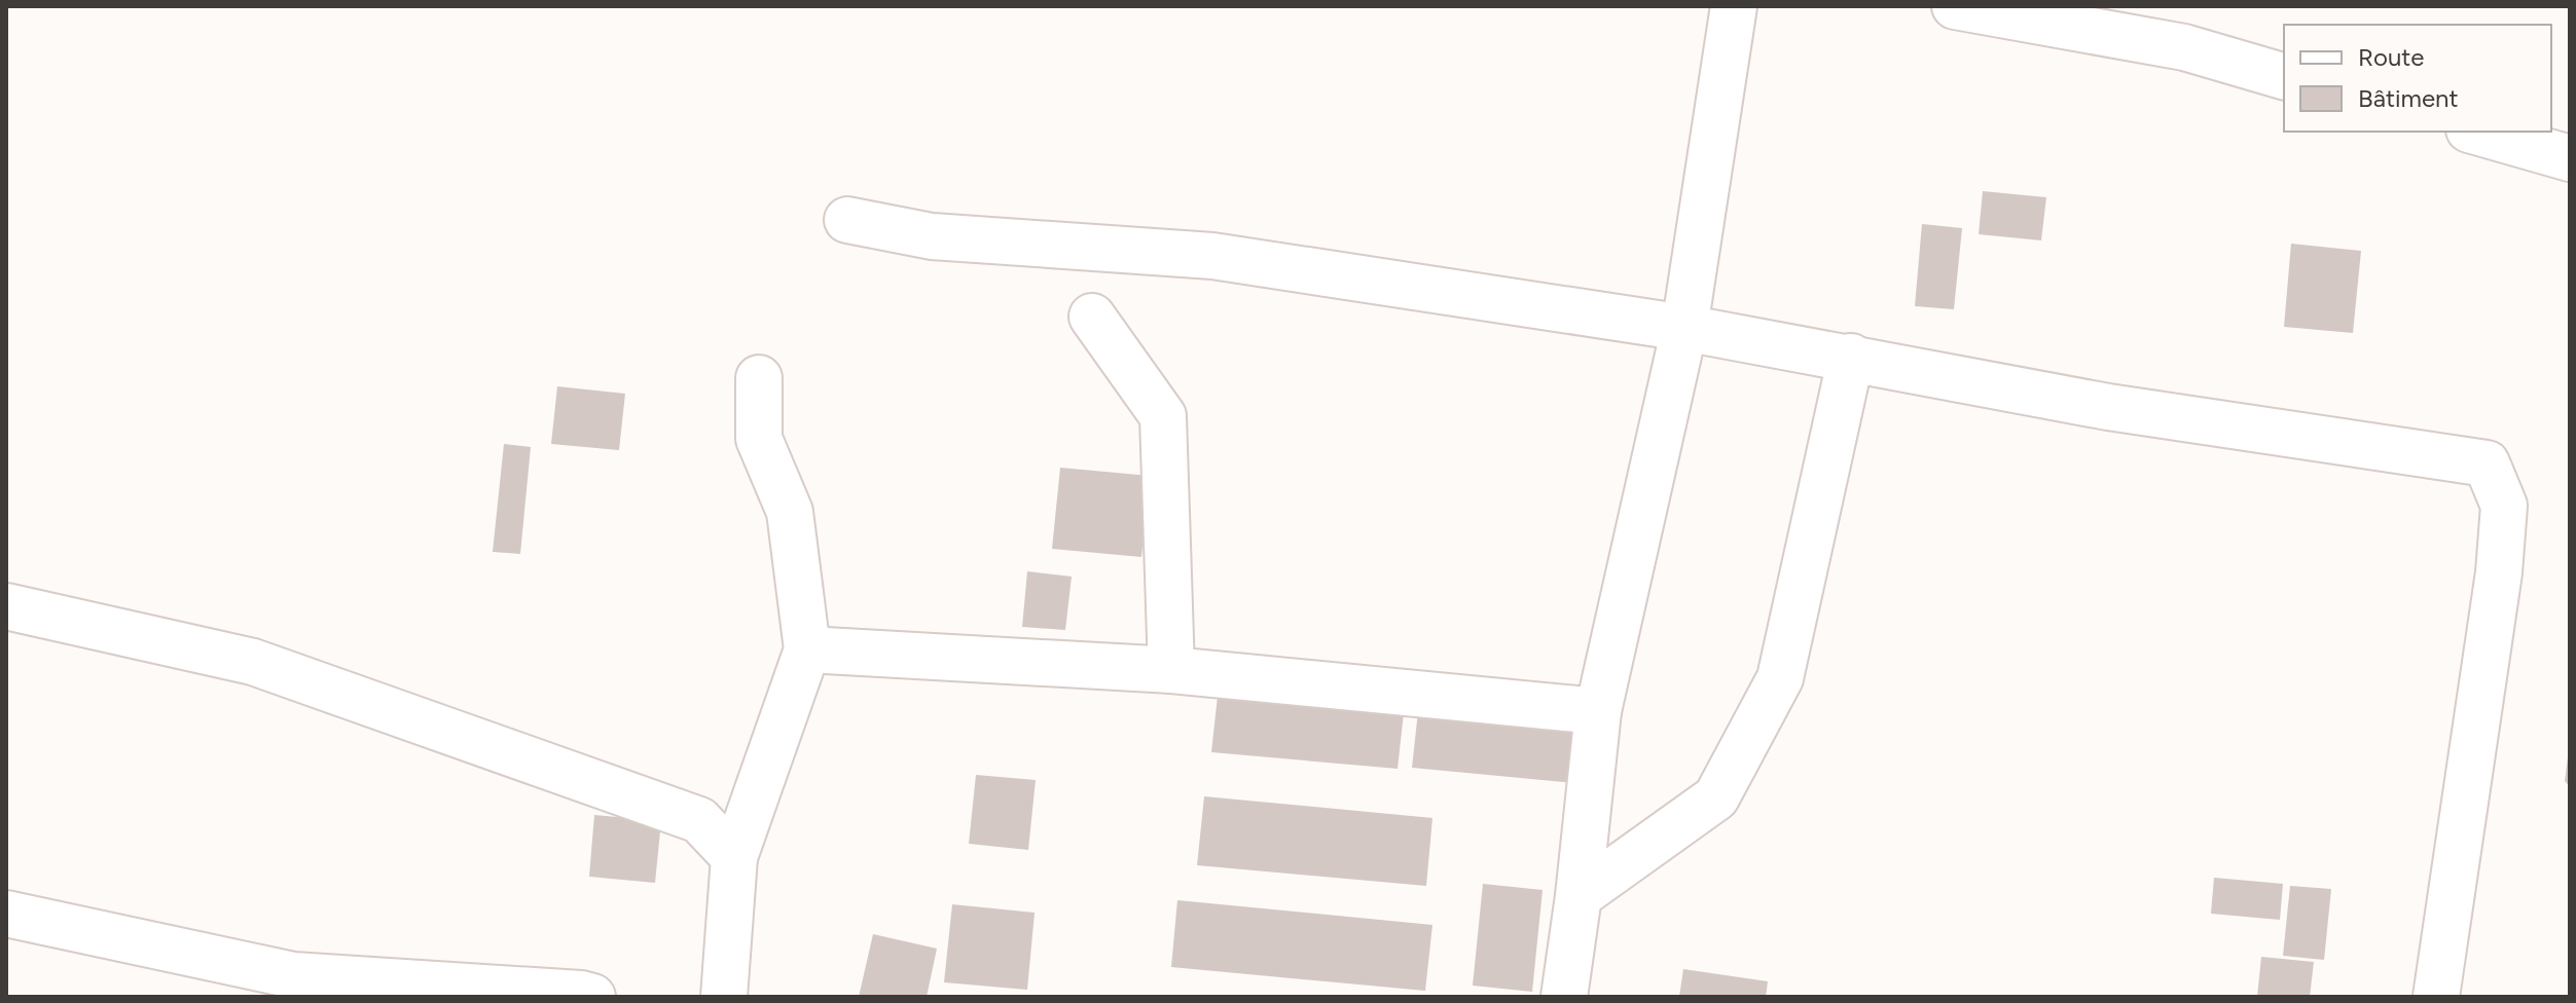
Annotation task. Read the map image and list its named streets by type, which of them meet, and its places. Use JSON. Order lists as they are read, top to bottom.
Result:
{
  "legend": ["Route", "Bâtiment"]
}
